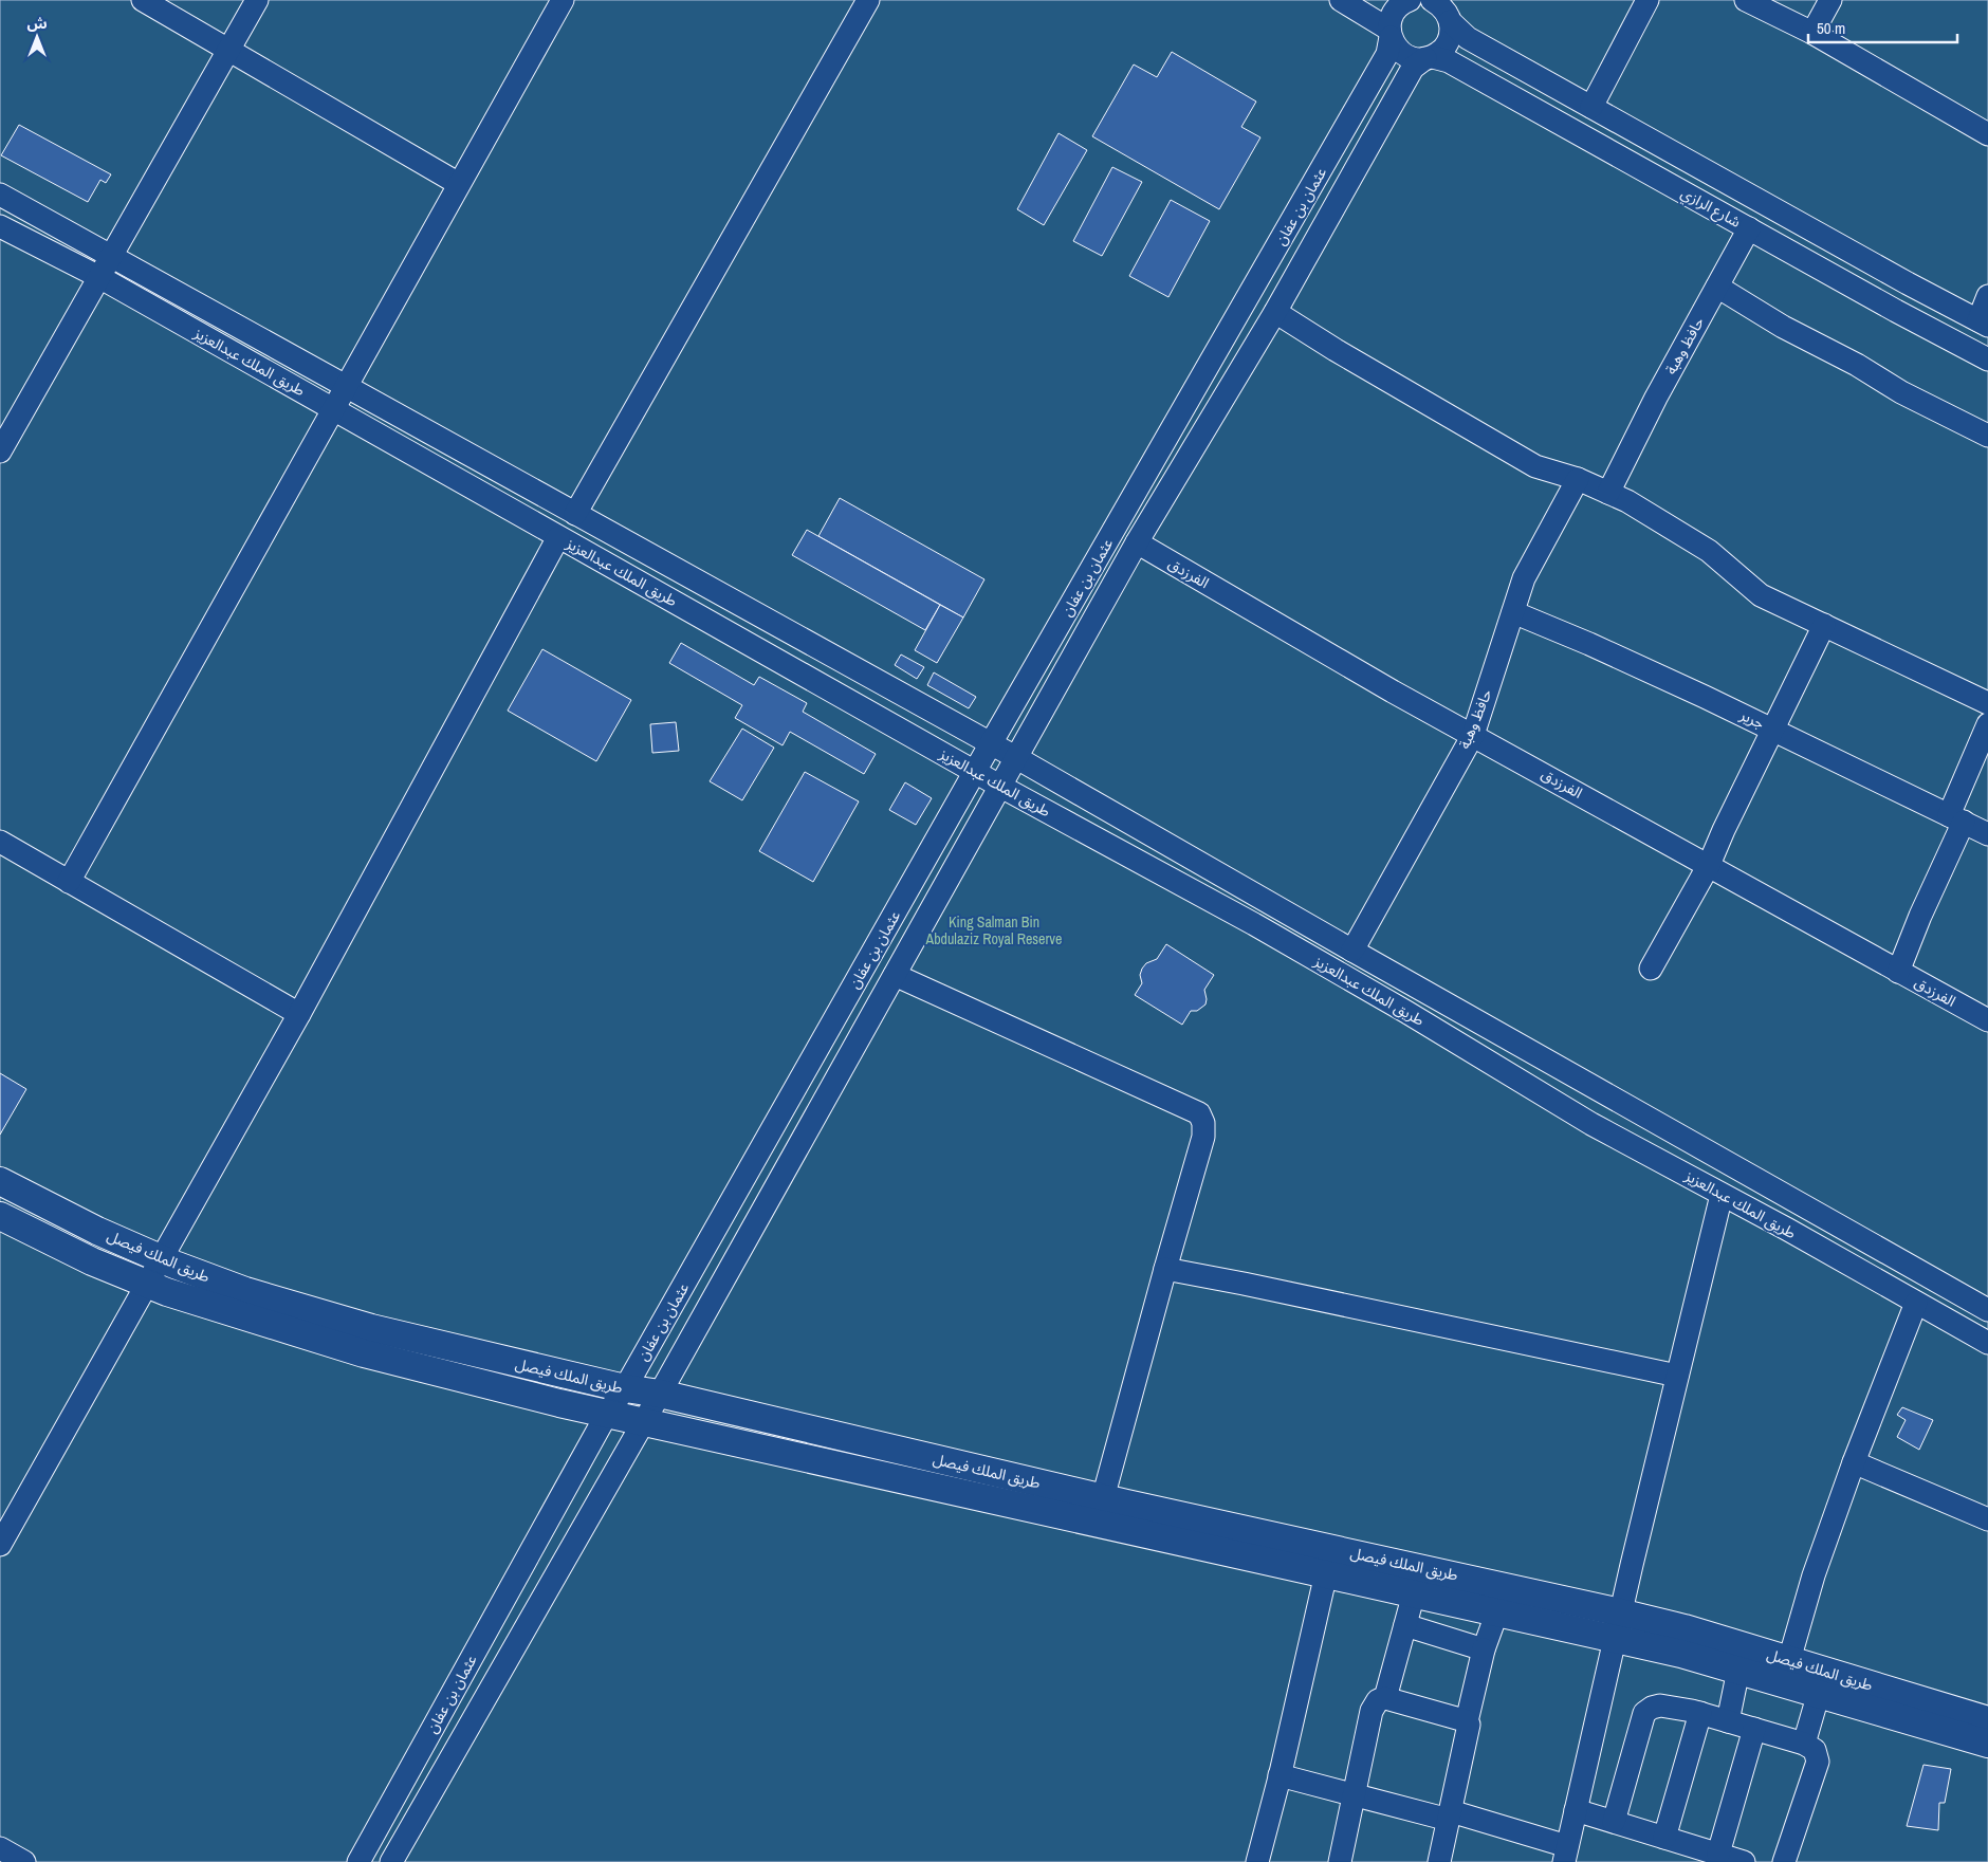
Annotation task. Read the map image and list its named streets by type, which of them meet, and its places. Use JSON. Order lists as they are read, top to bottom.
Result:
{
  "streets": {
    "main road": ["طريق الملك فيصل"],
    "street": [
      "عثمان بن عفان",
      "شارع الرازي",
      "حافظ وهبة",
      "طريق الملك عبدالعزيز",
      "الفرزدق",
      "جرير"
    ]
  },
  "crossings": [
    ["عثمان بن عفان", "شارع الرازي"],
    ["عثمان بن عفان", "طريق الملك عبدالعزيز"],
    ["عثمان بن عفان", "الفرزدق"],
    ["عثمان بن عفان", "طريق الملك فيصل"],
    ["شارع الرازي", "حافظ وهبة"],
    ["حافظ وهبة", "طريق الملك عبدالعزيز"],
    ["حافظ وهبة", "الفرزدق"],
    ["حافظ وهبة", "جرير"]
  ],
  "parks": ["King Salman Bin Abdulaziz Royal Reserve"],
  "scale_bar": "50 m",
  "north": "top"
}
